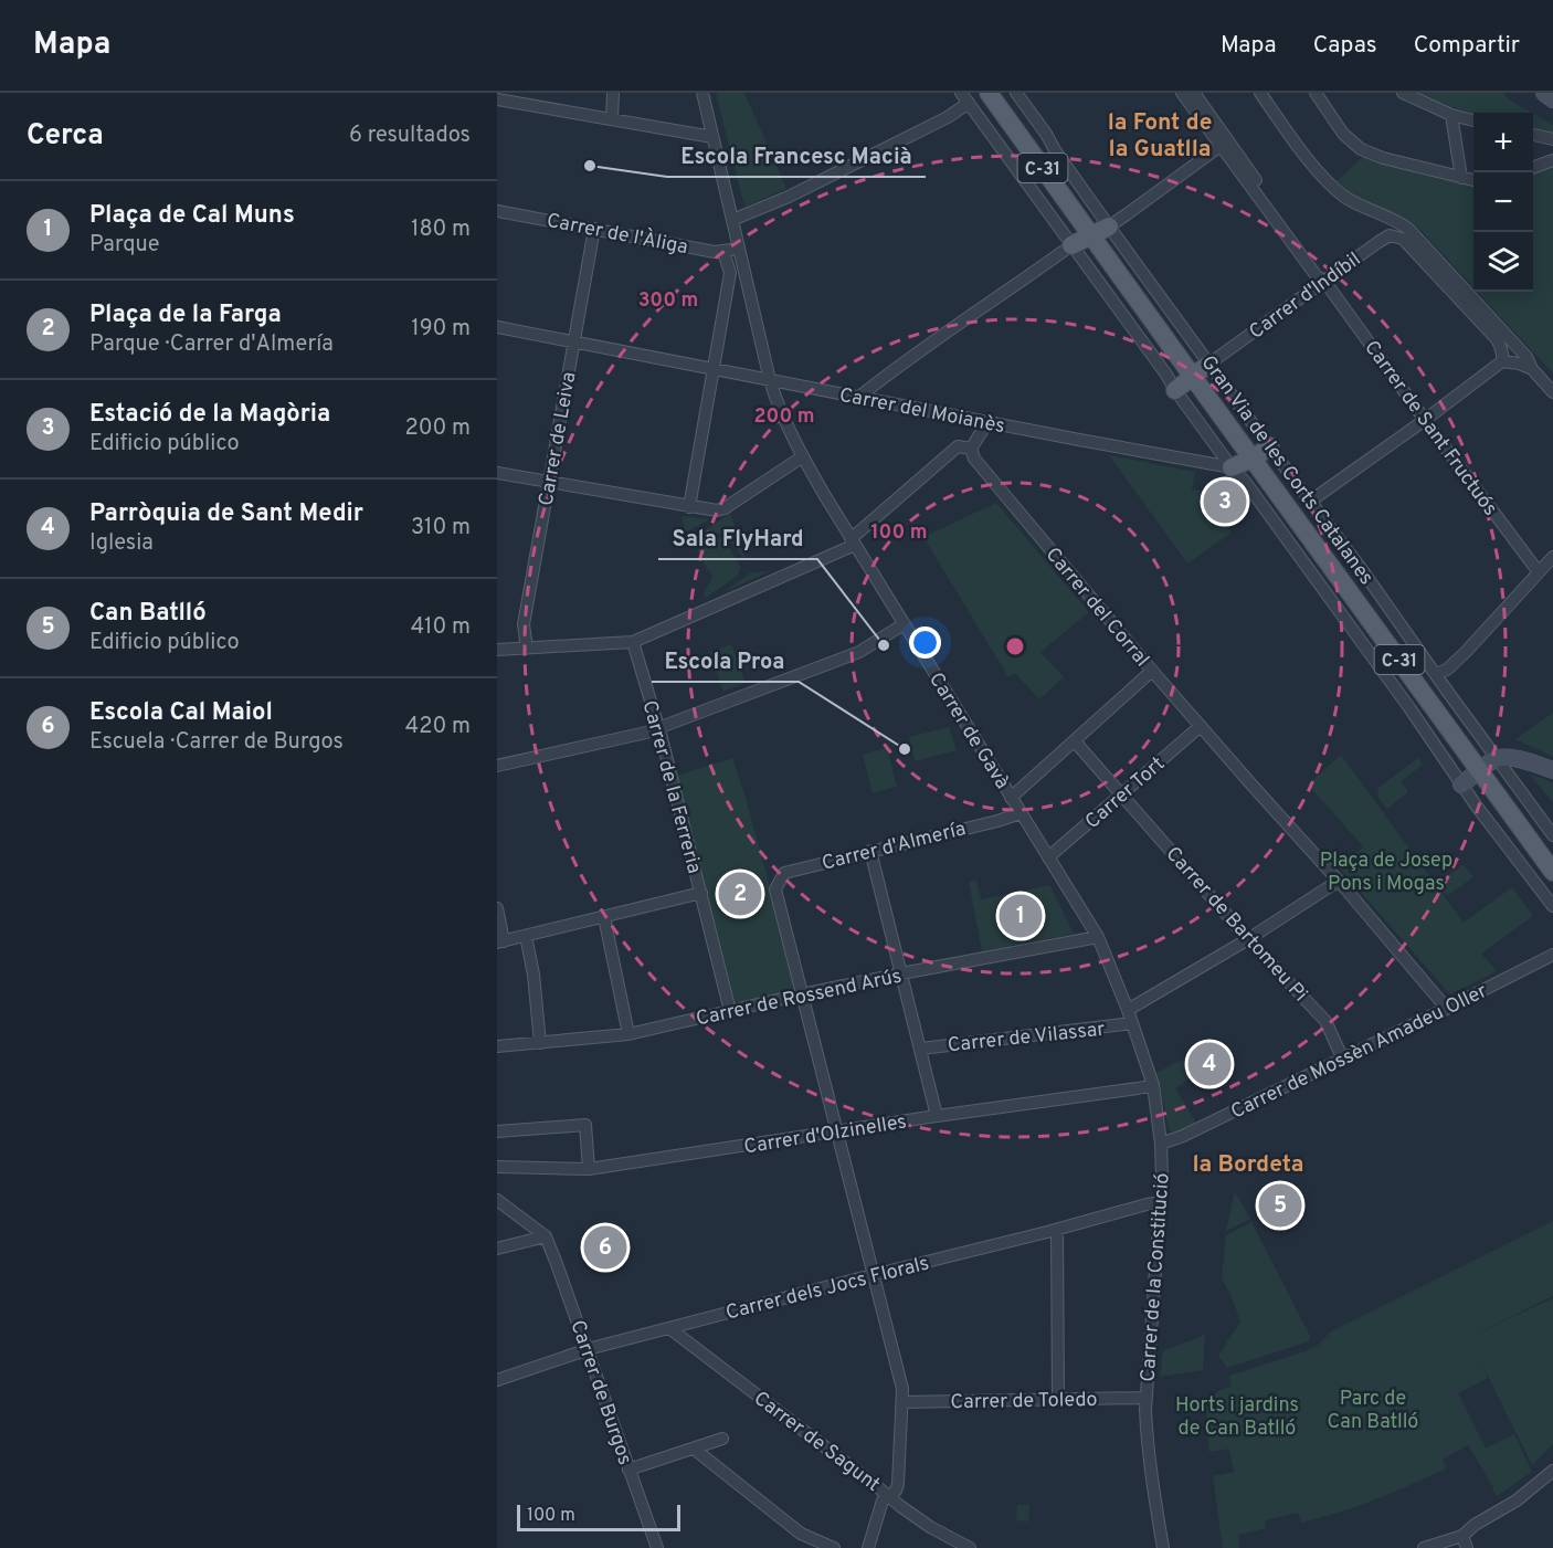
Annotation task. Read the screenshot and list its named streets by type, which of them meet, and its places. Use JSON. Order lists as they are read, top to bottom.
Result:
{
  "streets": {
    "main road": ["C-31", "Gran Via de les Corts Catalanes"],
    "street": [
      "Carrer de l'Àliga",
      "Carrer d'Indíbil",
      "Carrer del Moianès",
      "Carrer de Sant Fructuós",
      "Carrer de Leiva",
      "Carrer del Corral",
      "Carrer de Gavà",
      "Carrer de la Ferreria",
      "Carrer Tort",
      "Carrer d'Almería",
      "Carrer de Bartomeu Pi",
      "Carrer de Rossend Arús",
      "Carrer de Vilassar",
      "Carrer de Mossèn Amadeu Oller",
      "Carrer d'Olzinelles",
      "Carrer de la Constitució",
      "Carrer dels Jocs Florals",
      "Carrer de Burgos",
      "Carrer de Toledo",
      "Carrer de Sagunt"
    ]
  },
  "crossings": [
    ["Carrer de l'Àliga", "Carrer de Leiva"],
    ["Carrer de l'Àliga", "Carrer de Gavà"],
    ["Carrer d'Indíbil", "Carrer de Sant Fructuós"],
    ["Carrer del Moianès", "Carrer de Leiva"],
    ["Carrer del Moianès", "Carrer de Gavà"],
    ["Carrer del Corral", "Carrer Tort"],
    ["Carrer de Gavà", "Carrer Tort"],
    ["Carrer de Gavà", "Carrer d'Almería"],
    ["Carrer de Gavà", "Carrer de Rossend Arús"],
    ["Carrer de Gavà", "Carrer de la Constitució"],
    ["Carrer de la Ferreria", "Carrer de Rossend Arús"],
    ["Carrer Tort", "Carrer de Bartomeu Pi"],
    ["Carrer d'Almería", "Carrer de Rossend Arús"],
    ["Carrer de Bartomeu Pi", "Carrer de Mossèn Amadeu Oller"],
    ["Carrer de Vilassar", "Carrer de la Constitució"],
    ["Carrer de Mossèn Amadeu Oller", "Carrer de la Constitució"],
    ["Carrer d'Olzinelles", "Carrer de la Constitució"],
    ["Carrer de la Constitució", "Carrer dels Jocs Florals"],
    ["Carrer de la Constitució", "Carrer de Toledo"],
    ["Carrer dels Jocs Florals", "Carrer de Burgos"],
    ["Carrer dels Jocs Florals", "Carrer de Sagunt"]
  ],
  "districts": ["la Font de la Guatlla", "la Bordeta"],
  "parks": ["Plaça de Josep Pons i Mogas", "Parc de Can Batlló", "Horts i jardins de Can Batlló"],
  "places": ["Escola Francesc Macià", "Sala FlyHard", "Escola Proa"],
  "scale_bar": "100 m",
  "page": {
    "header": "Mapa",
    "nav": ["Mapa", "Capas", "Compartir"],
    "heading": ["Cerca", "6 resultados"],
    "map_buttons": ["+", "−"],
    "list": [
      {
        "mark": "1",
        "name": "Plaça de Cal Muns",
        "note": "Parque",
        "value": "180 m"
      },
      {
        "mark": "2",
        "name": "Plaça de la Farga",
        "note": "Parque · Carrer d'Almería",
        "value": "190 m"
      },
      {
        "mark": "3",
        "name": "Estació de la Magòria",
        "note": "Edificio público",
        "value": "200 m"
      },
      {
        "mark": "4",
        "name": "Parròquia de Sant Medir",
        "note": "Iglesia",
        "value": "310 m"
      },
      {
        "mark": "5",
        "name": "Can Batlló",
        "note": "Edificio público",
        "value": "410 m"
      },
      {
        "mark": "6",
        "name": "Escola Cal Maiol",
        "note": "Escuela · Carrer de Burgos",
        "value": "420 m"
      }
    ],
    "pins": [
      "3",
      "2",
      "1",
      "4",
      "5",
      "6"
    ],
    "scale": "100 m"
  },
  "rings": ["300 m", "200 m", "100 m"]
}
